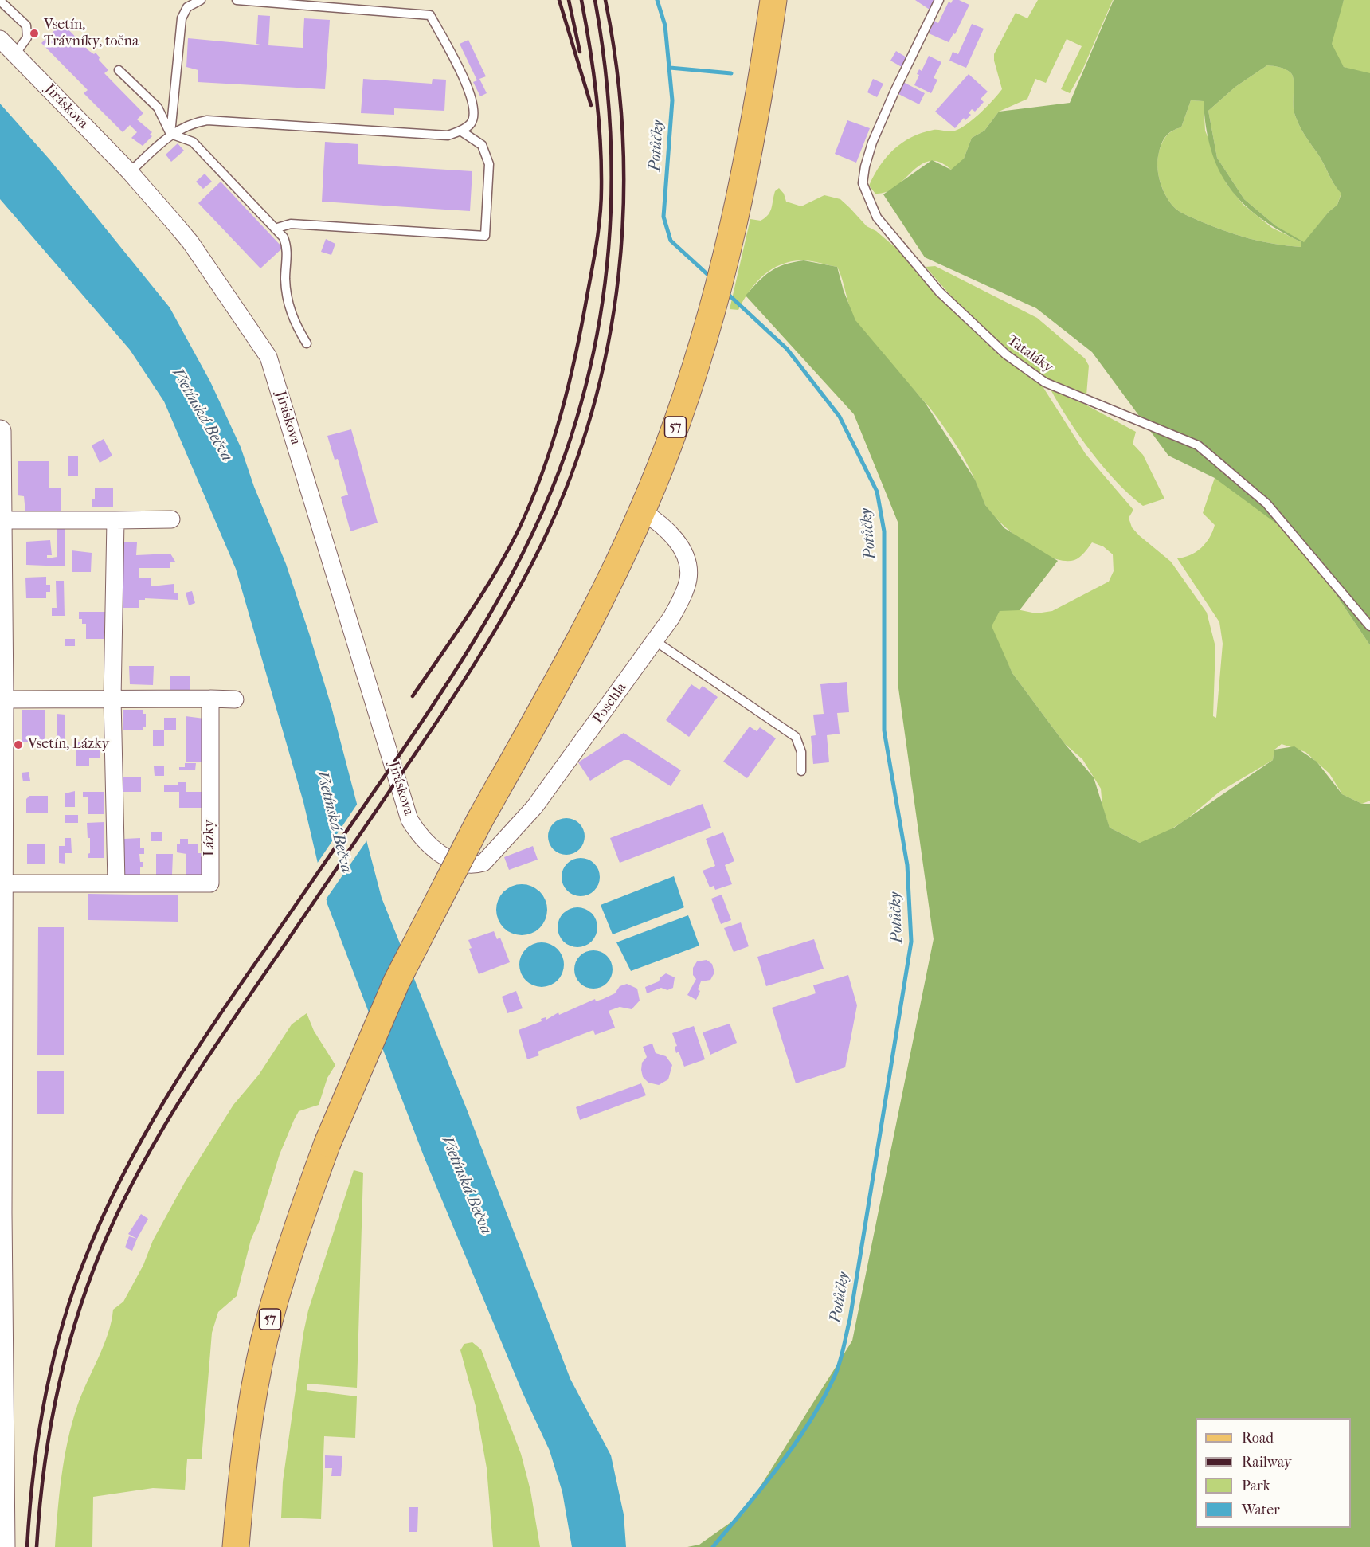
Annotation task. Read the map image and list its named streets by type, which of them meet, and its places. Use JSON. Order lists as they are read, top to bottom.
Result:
{
  "streets": {
    "main road": ["57"],
    "street": ["Jiráskova", "Poschla", "Lázky"],
    "lane": ["Tataláky"]
  },
  "crossings": [
    ["Jiráskova", "Poschla"],
    ["57", "Poschla"]
  ],
  "water": ["Potůčky", "Vsetínská Bečva"],
  "places": ["Vsetín, Trávníky, točna", "Vsetín, Lázky"],
  "legend": [
    "Road",
    "Railway",
    "Park",
    "Water"
  ]
}
